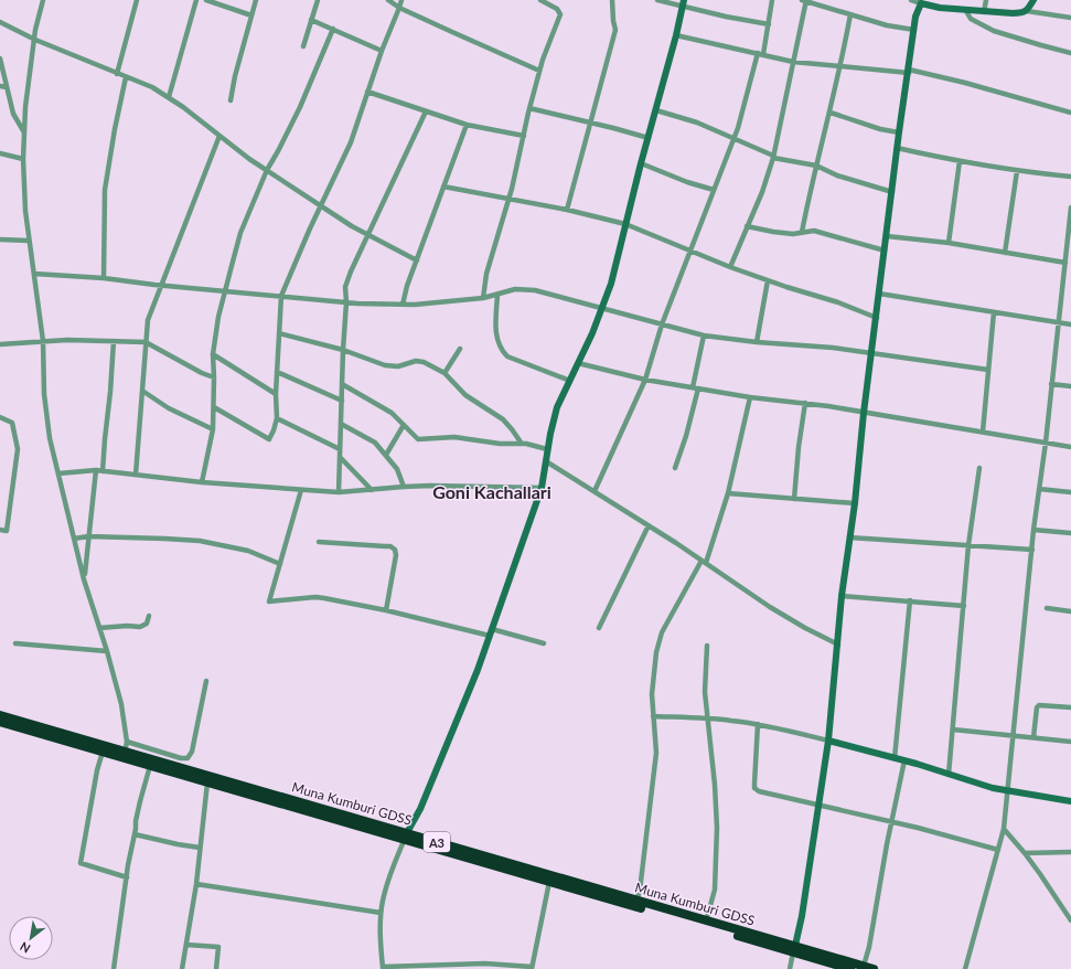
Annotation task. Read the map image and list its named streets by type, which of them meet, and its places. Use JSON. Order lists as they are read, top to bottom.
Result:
{
  "streets": {
    "highway": ["Muna Kumburi GDSS", "A3"]
  },
  "districts": ["Goni Kachallari"],
  "north": "bottom left"
}
